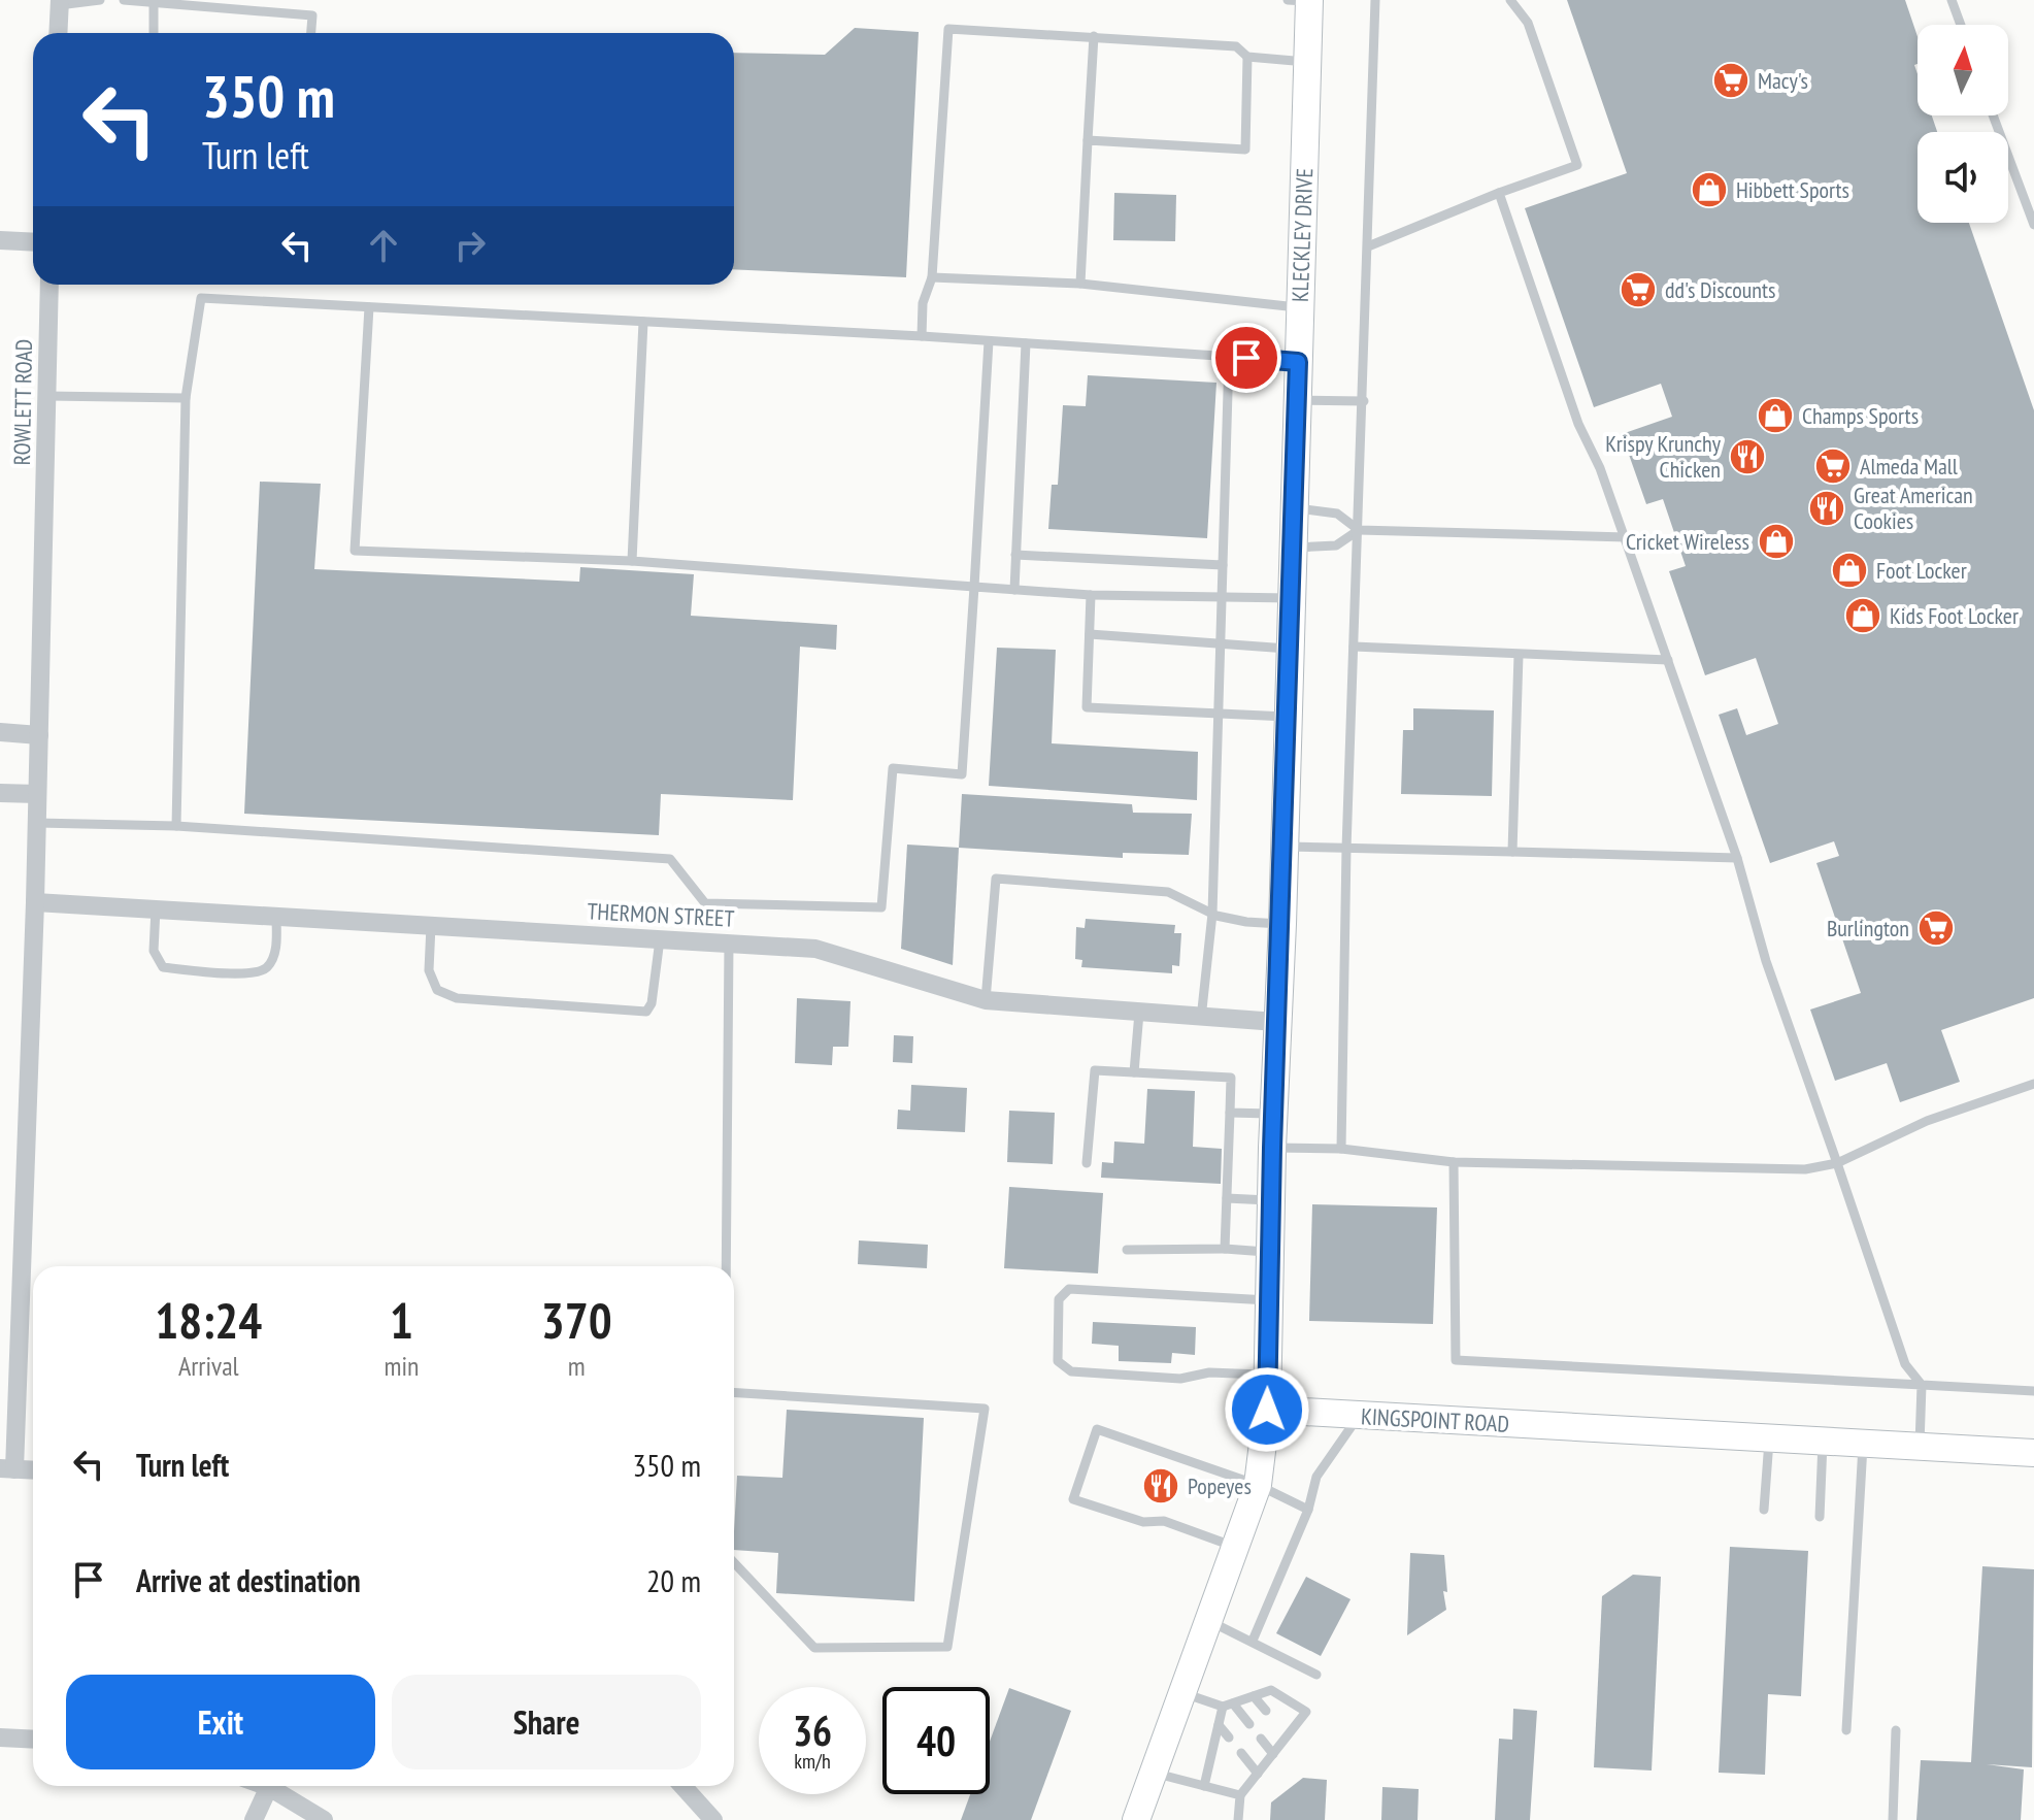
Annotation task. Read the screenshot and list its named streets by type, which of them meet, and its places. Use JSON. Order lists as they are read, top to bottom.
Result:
{
  "streets": {
    "street": [
      "KLECKLEY DRIVE",
      "ROWLETT ROAD",
      "THERMON STREET",
      "KINGSPOINT ROAD"
    ]
  },
  "crossings": [
    ["KLECKLEY DRIVE", "THERMON STREET"],
    ["KLECKLEY DRIVE", "KINGSPOINT ROAD"],
    ["ROWLETT ROAD", "THERMON STREET"]
  ],
  "places": {
    "supermarket": [
      "Macy's",
      "dd's Discounts",
      "Almeda Mall",
      "Burlington"
    ],
    "shop": [
      "Hibbett Sports",
      "Champs Sports",
      "Cricket Wireless",
      "Foot Locker",
      "Kids Foot Locker"
    ],
    "restaurant": ["Krispy Krunchy Chicken", "Great American Cookies", "Popeyes"]
  },
  "north": "top",
  "page": {
    "turn": ["350 m", "Turn left"],
    "eta": [
      "18:24",
      "Arrival",
      "1",
      "min",
      "370",
      "m"
    ],
    "list": [
      {
        "name": "Turn left",
        "value": "350 m"
      },
      {
        "name": "Arrive at destination",
        "value": "20 m"
      }
    ],
    "buttons": ["Exit", "Share"],
    "speed": "36 km/h",
    "limit": "40"
  }
}
